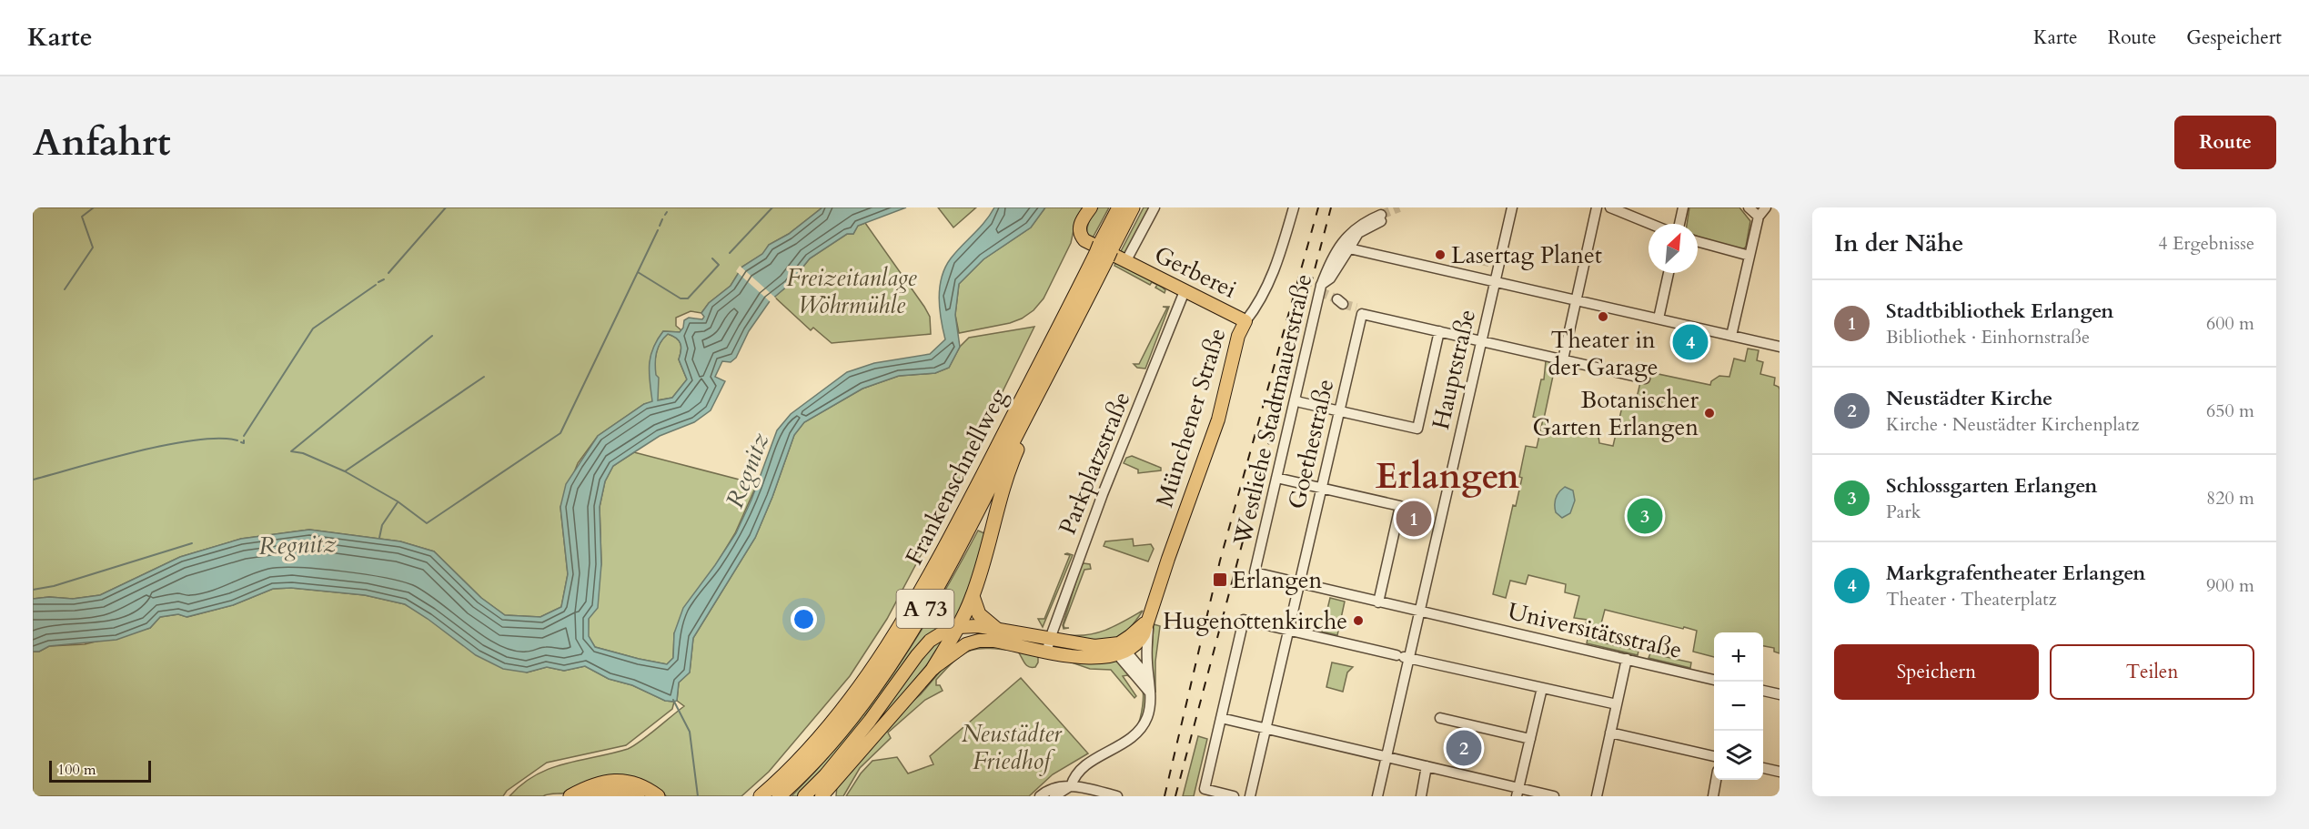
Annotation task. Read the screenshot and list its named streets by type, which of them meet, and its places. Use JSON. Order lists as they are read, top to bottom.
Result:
{
  "streets": {
    "highway": ["Frankenschnellweg", "A 73"],
    "main road": ["Gerberei", "Münchener Straße"],
    "street": [
      "Hauptstraße",
      "Westliche Stadtmauerstraße",
      "Goethestraße",
      "Parkplatzstraße",
      "Universitätsstraße"
    ]
  },
  "crossings": [
    ["Gerberei", "Münchener Straße"],
    ["Gerberei", "Parkplatzstraße"],
    ["Hauptstraße", "Universitätsstraße"],
    ["Westliche Stadtmauerstraße", "Universitätsstraße"],
    ["Goethestraße", "Universitätsstraße"]
  ],
  "districts": ["Erlangen"],
  "water": ["Regnitz"],
  "parks": ["Freizeitanlage Wöhrmühle", "Neustädter Friedhof"],
  "places": {
    "other": [
      "Lasertag Planet",
      "Theater in der Garage",
      "Botanischer Garten Erlangen",
      "Hugenottenkirche"
    ],
    "transit": ["Erlangen"]
  },
  "scale_bar": "100 m",
  "north": "top right",
  "page": {
    "header": "Karte",
    "nav": ["Karte", "Route", "Gespeichert"],
    "buttons": [
      "Route",
      ["Speichern", "Teilen"]
    ],
    "title": "Anfahrt",
    "heading": ["In der Nähe", "4 Ergebnisse"],
    "list": [
      {
        "mark": "1",
        "name": "Stadtbibliothek Erlangen",
        "note": "Bibliothek · Einhornstraße",
        "value": "600 m"
      },
      {
        "mark": "2",
        "name": "Neustädter Kirche",
        "note": "Kirche · Neustädter Kirchenplatz",
        "value": "650 m"
      },
      {
        "mark": "3",
        "name": "Schlossgarten Erlangen",
        "note": "Park",
        "value": "820 m"
      },
      {
        "mark": "4",
        "name": "Markgrafentheater Erlangen",
        "note": "Theater · Theaterplatz",
        "value": "900 m"
      }
    ],
    "pins": [
      "4",
      "3",
      "1",
      "2"
    ],
    "map_buttons": ["+", "−"],
    "scale": "100 m"
  }
}
